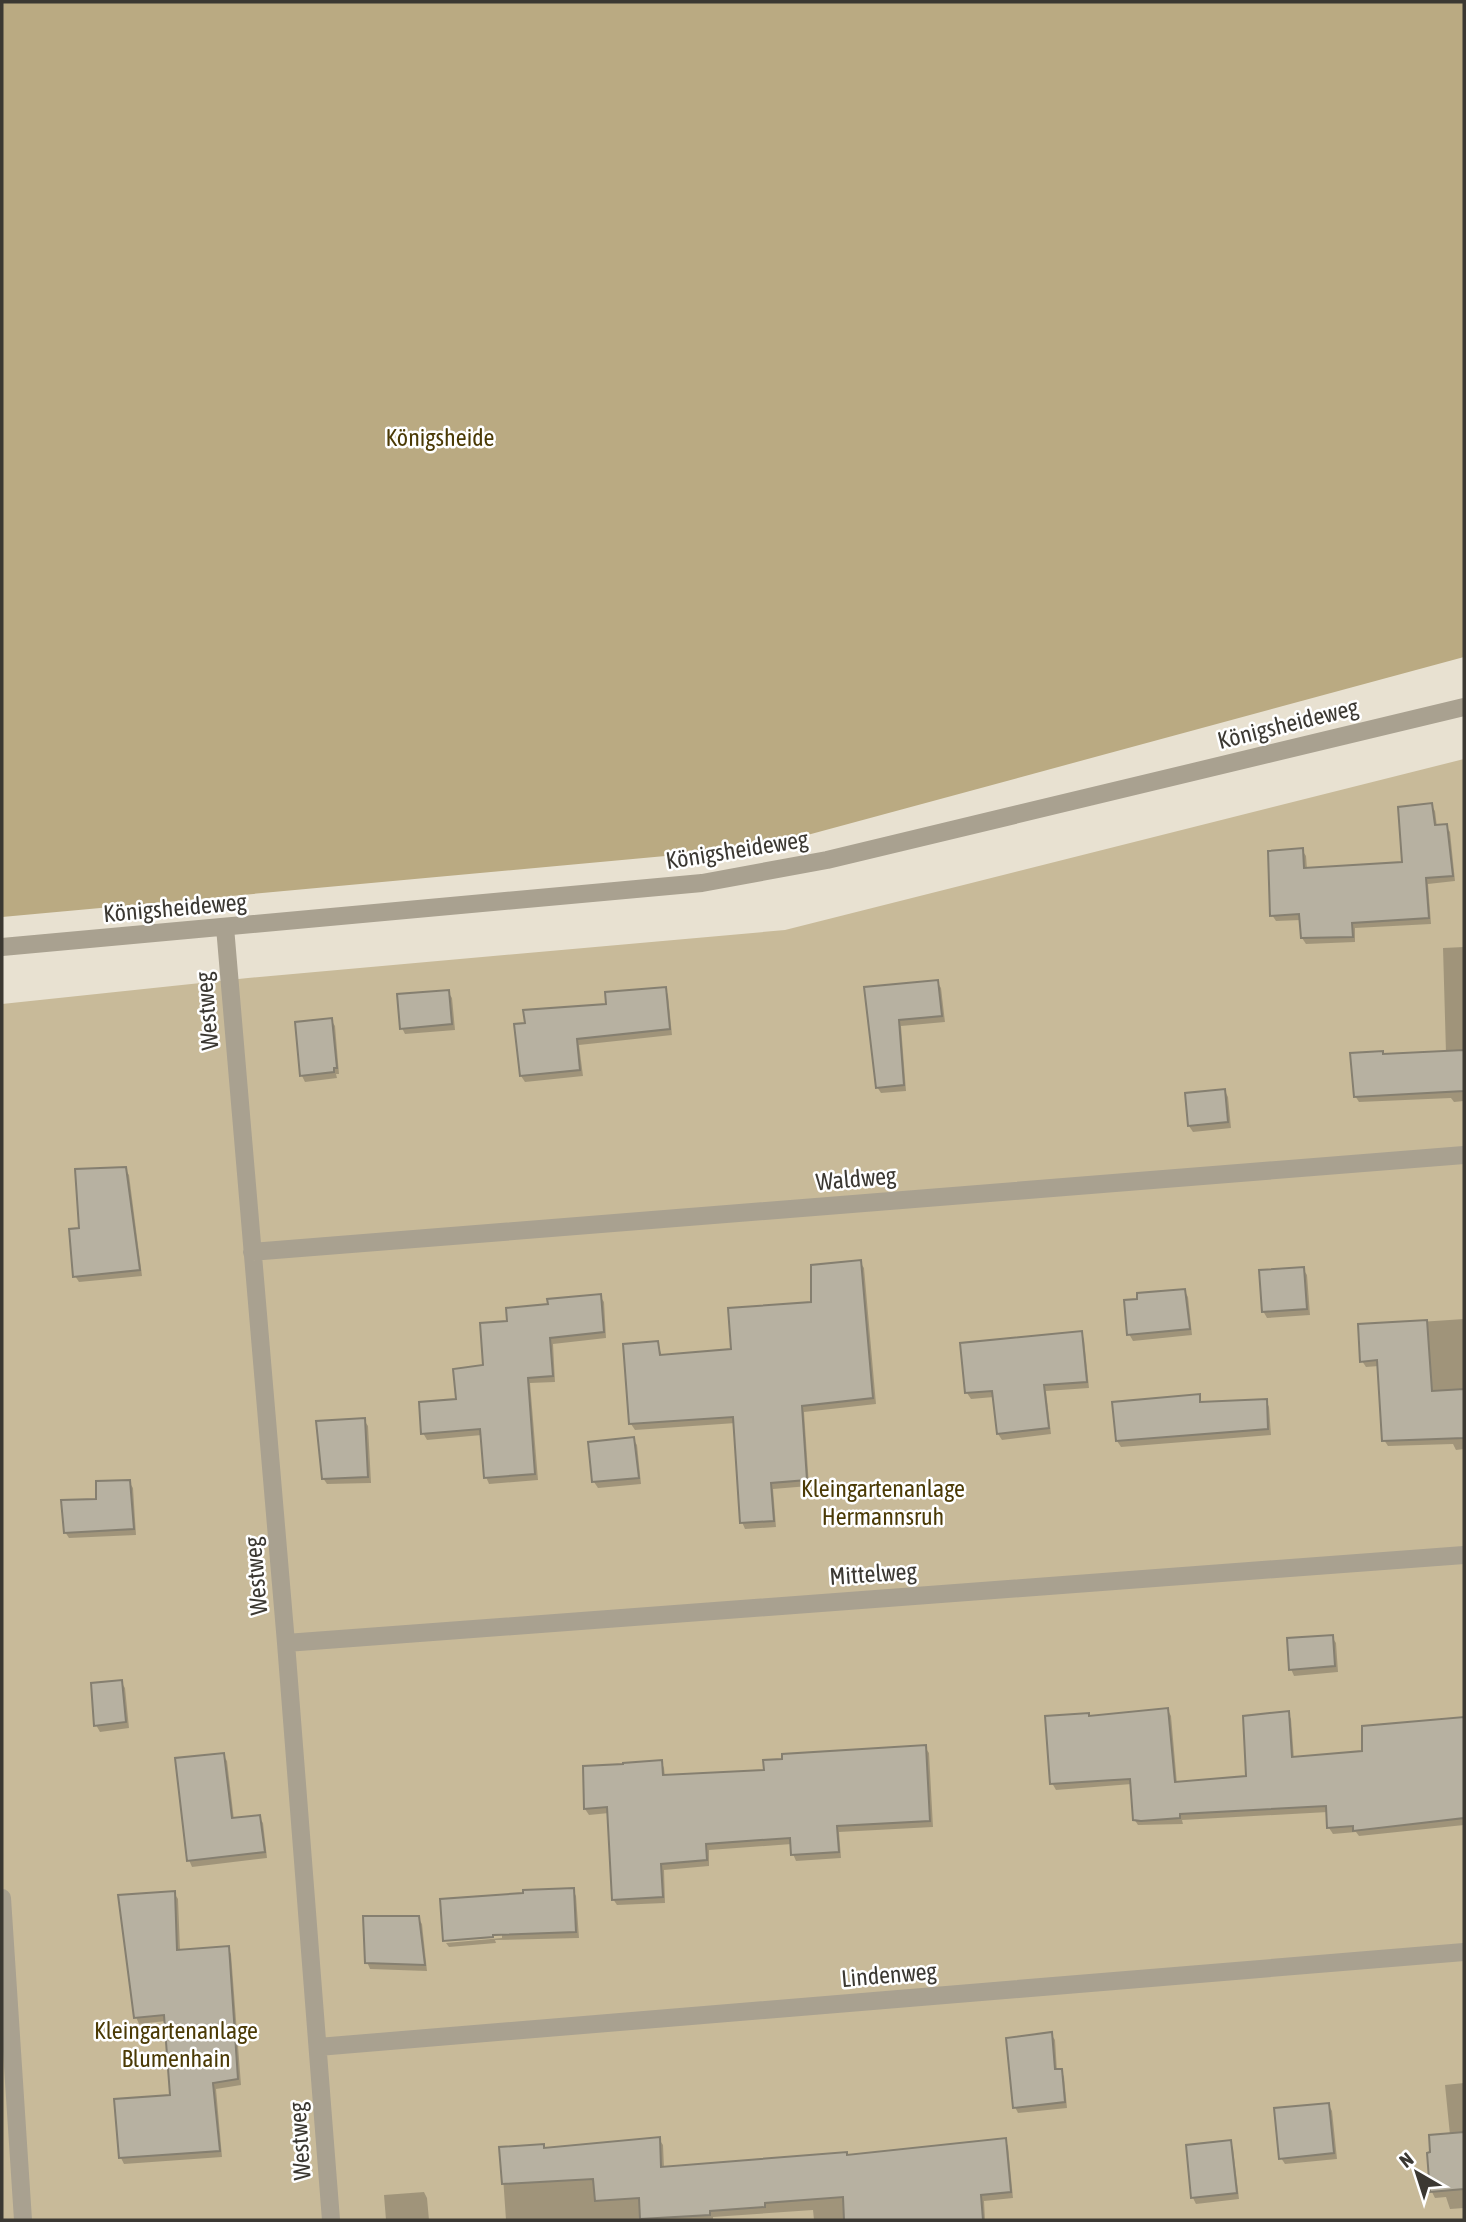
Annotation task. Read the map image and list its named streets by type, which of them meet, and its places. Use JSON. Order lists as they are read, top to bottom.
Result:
{
  "streets": {
    "street": [
      "Königsheideweg",
      "Westweg",
      "Waldweg",
      "Mittelweg",
      "Lindenweg"
    ]
  },
  "crossings": [
    ["Königsheideweg", "Westweg"],
    ["Westweg", "Waldweg"],
    ["Westweg", "Mittelweg"],
    ["Westweg", "Lindenweg"]
  ],
  "parks": ["Königsheide", "Kleingartenanlage Hermannsruh", "Kleingartenanlage Blumenhain"],
  "north": "top left"
}
